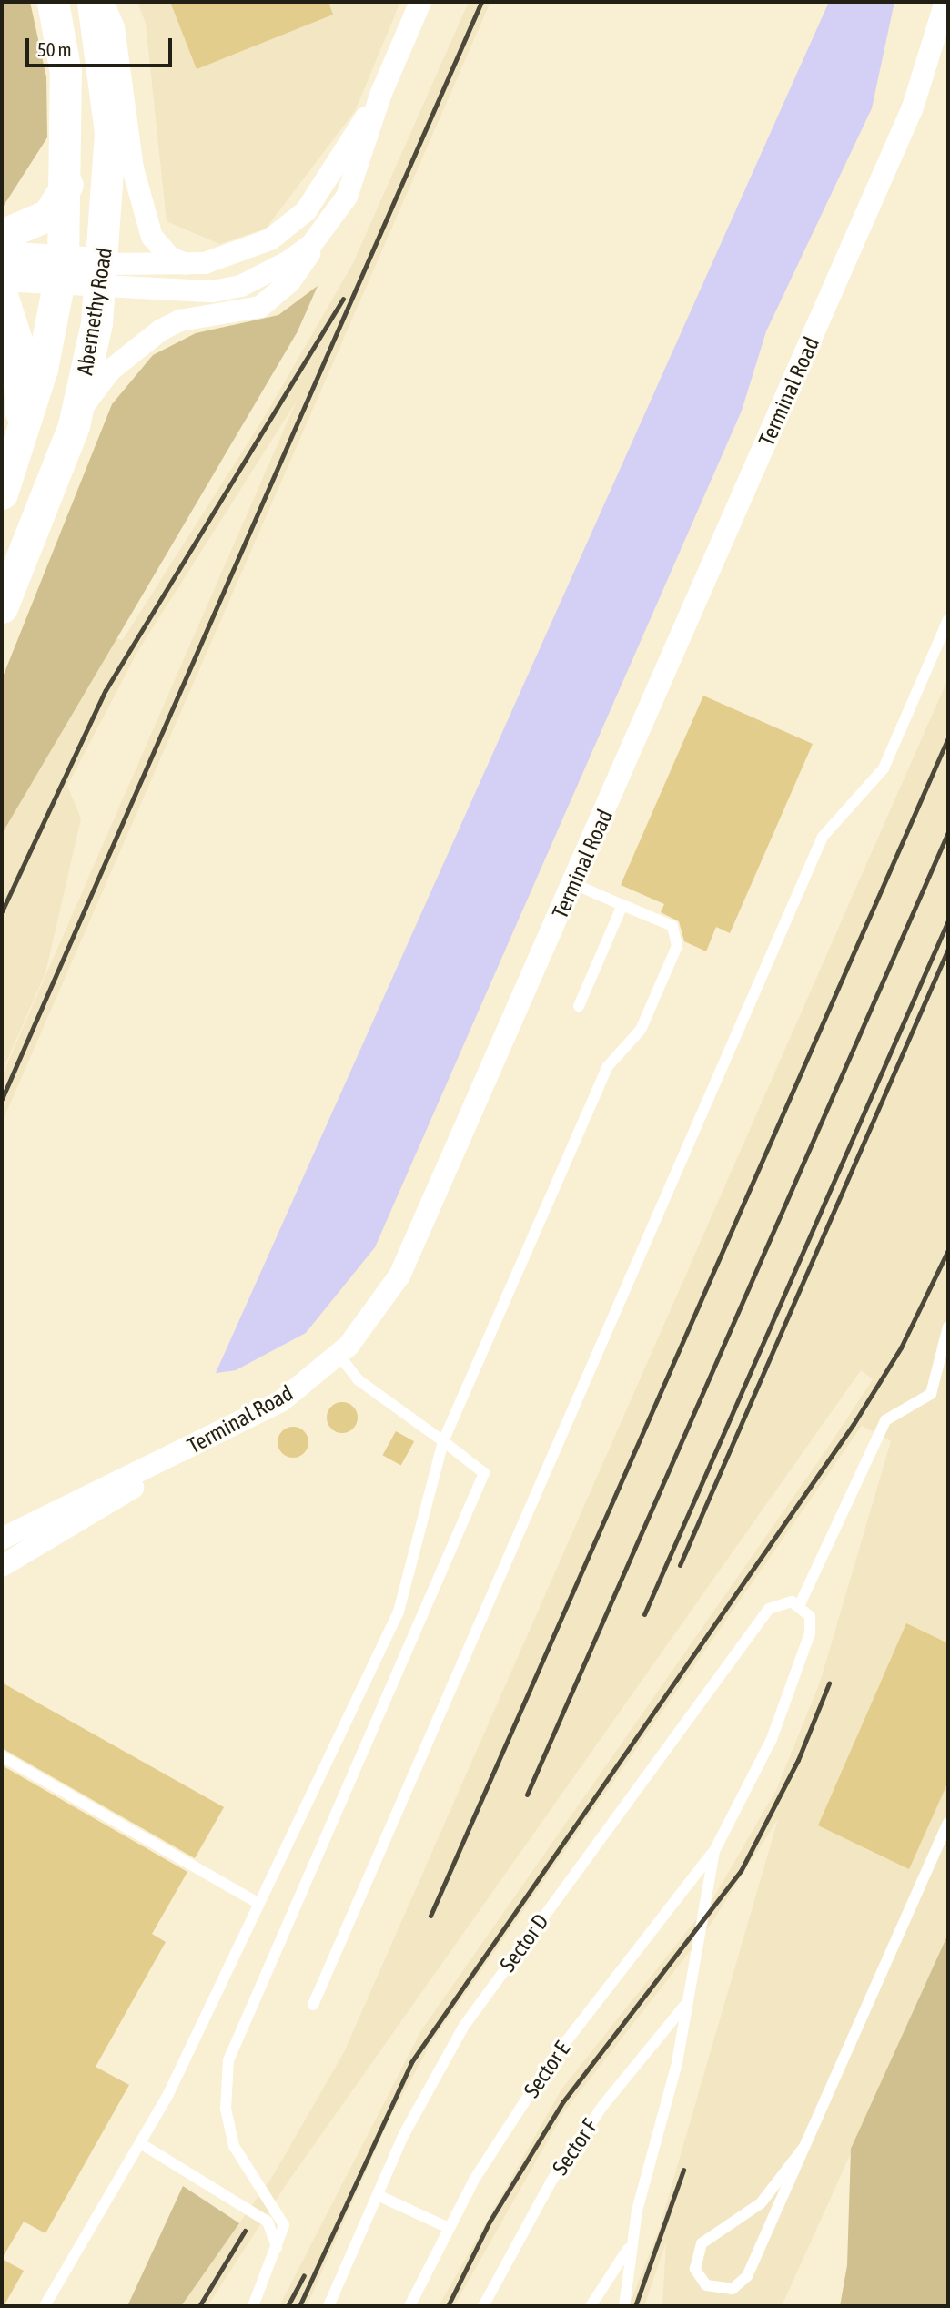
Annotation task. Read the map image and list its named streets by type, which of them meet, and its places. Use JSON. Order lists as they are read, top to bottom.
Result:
{
  "streets": {
    "main road": ["Abernethy Road"],
    "street": ["Terminal Road"],
    "lane": ["Sector D", "Sector E", "Sector F"]
  },
  "scale_bar": "50 m"
}
